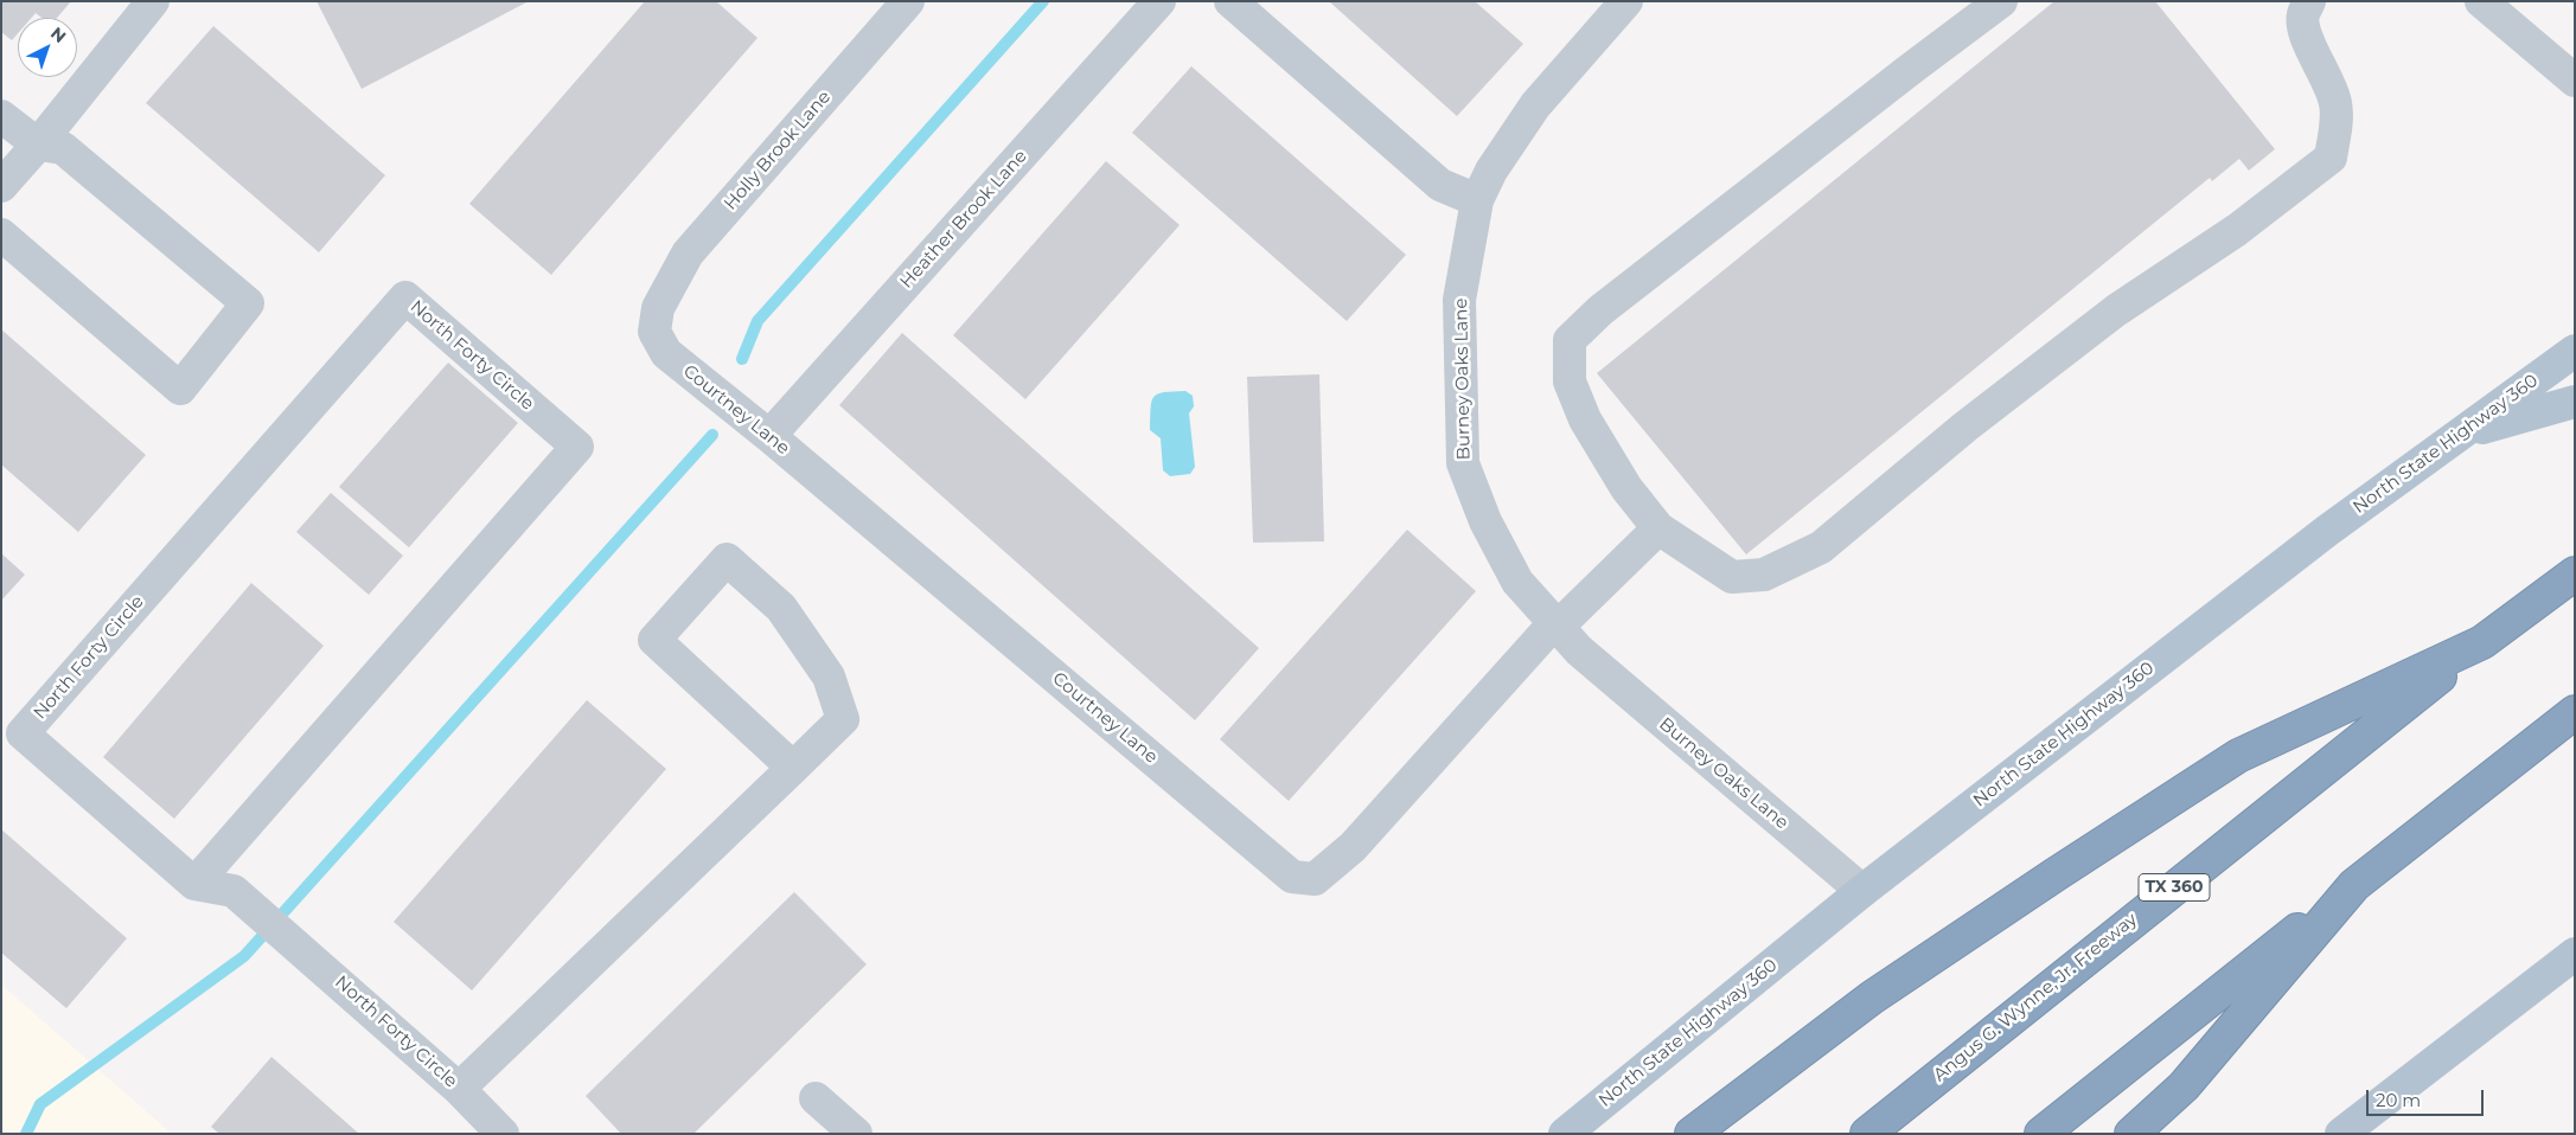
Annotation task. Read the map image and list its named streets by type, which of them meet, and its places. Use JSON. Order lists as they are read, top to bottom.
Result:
{
  "streets": {
    "highway": ["TX 360", "Angus G. Wynne, Jr. Freeway"],
    "main road": ["North State Highway 360"],
    "street": [
      "Holly Brook Lane",
      "Heather Brook Lane",
      "North Forty Circle",
      "Burney Oaks Lane",
      "Courtney Lane"
    ]
  },
  "crossings": [
    ["Holly Brook Lane", "Courtney Lane"],
    ["Heather Brook Lane", "Courtney Lane"],
    ["Burney Oaks Lane", "Courtney Lane"],
    ["Burney Oaks Lane", "North State Highway 360"],
    ["TX 360", "Angus G. Wynne, Jr. Freeway"]
  ],
  "scale_bar": "20 m",
  "north": "top right"
}
